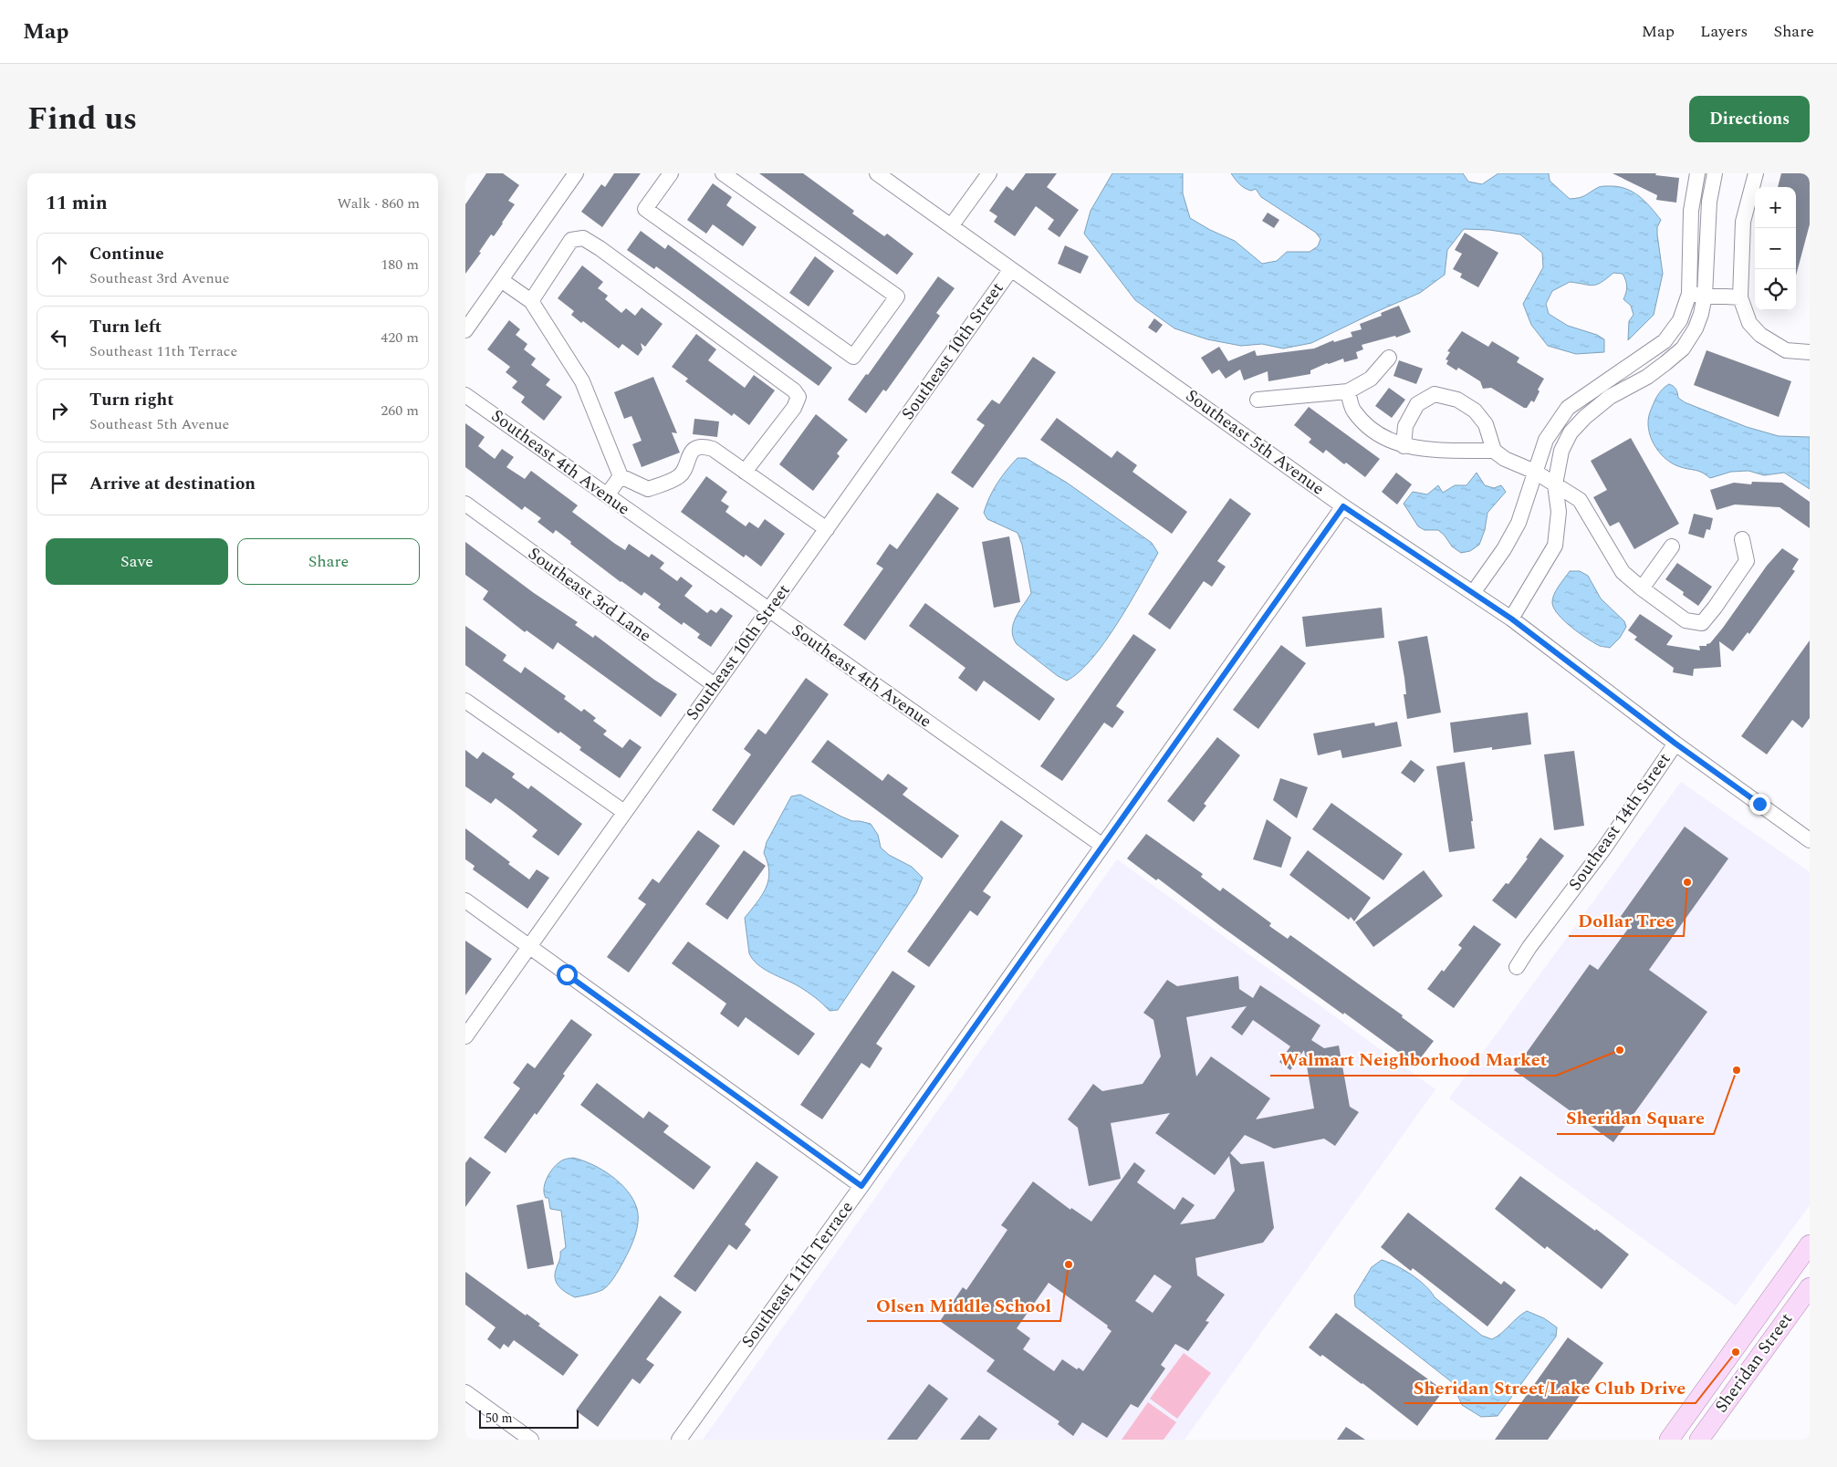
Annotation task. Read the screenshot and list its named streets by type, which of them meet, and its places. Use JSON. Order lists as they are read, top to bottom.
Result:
{
  "streets": {
    "main road": ["Sheridan Street"],
    "street": [
      "Southeast 10th Street",
      "Southeast 5th Avenue",
      "Southeast 4th Avenue",
      "Southeast 3rd Lane",
      "Southeast 14th Street",
      "Southeast 11th Terrace"
    ]
  },
  "crossings": [
    ["Southeast 10th Street", "Southeast 5th Avenue"],
    ["Southeast 10th Street", "Southeast 4th Avenue"],
    ["Southeast 10th Street", "Southeast 3rd Lane"],
    ["Southeast 5th Avenue", "Southeast 14th Street"],
    ["Southeast 5th Avenue", "Southeast 11th Terrace"],
    ["Southeast 4th Avenue", "Southeast 11th Terrace"]
  ],
  "places": [
    "Dollar Tree",
    "Walmart Neighborhood Market",
    "Sheridan Square",
    "Olsen Middle School",
    "Sheridan Street/Lake Club Drive"
  ],
  "scale_bar": "50 m",
  "page": {
    "header": "Map",
    "nav": ["Map", "Layers", "Share"],
    "title": "Find us",
    "buttons": [
      "Directions",
      ["Save", "Share"]
    ],
    "heading": ["11 min", "Walk · 860 m"],
    "map_buttons": ["+", "−"],
    "list": [
      ["Continue", "Southeast 3rd Avenue", "180 m"],
      ["Turn left", "Southeast 11th Terrace", "420 m"],
      ["Turn right", "Southeast 5th Avenue", "260 m"],
      "Arrive at destination"
    ],
    "scale": "50 m"
  }
}
